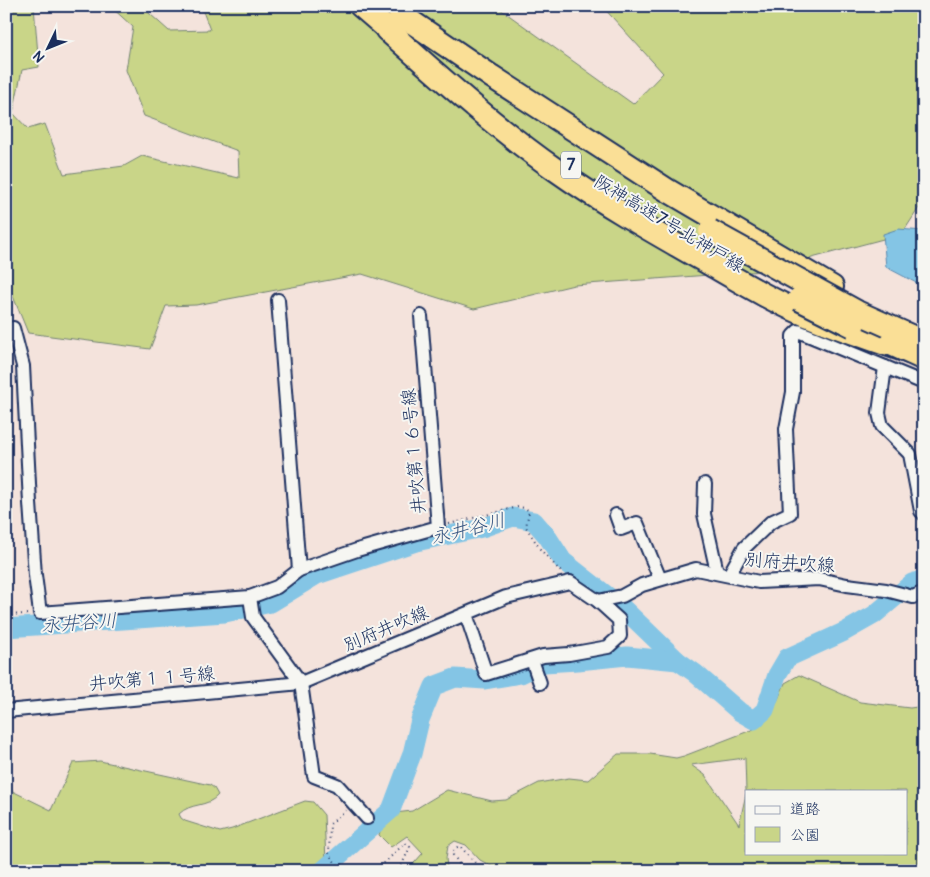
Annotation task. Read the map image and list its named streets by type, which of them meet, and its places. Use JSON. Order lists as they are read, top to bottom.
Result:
{
  "streets": {
    "highway": ["7", "阪神高速7号北神戸線"],
    "street": ["井吹第１６号線", "別府井吹線", "井吹第１１号線"]
  },
  "crossings": [
    ["別府井吹線", "井吹第１１号線"]
  ],
  "water": ["永井谷川"],
  "legend": ["道路", "公園"],
  "north": "bottom left"
}
